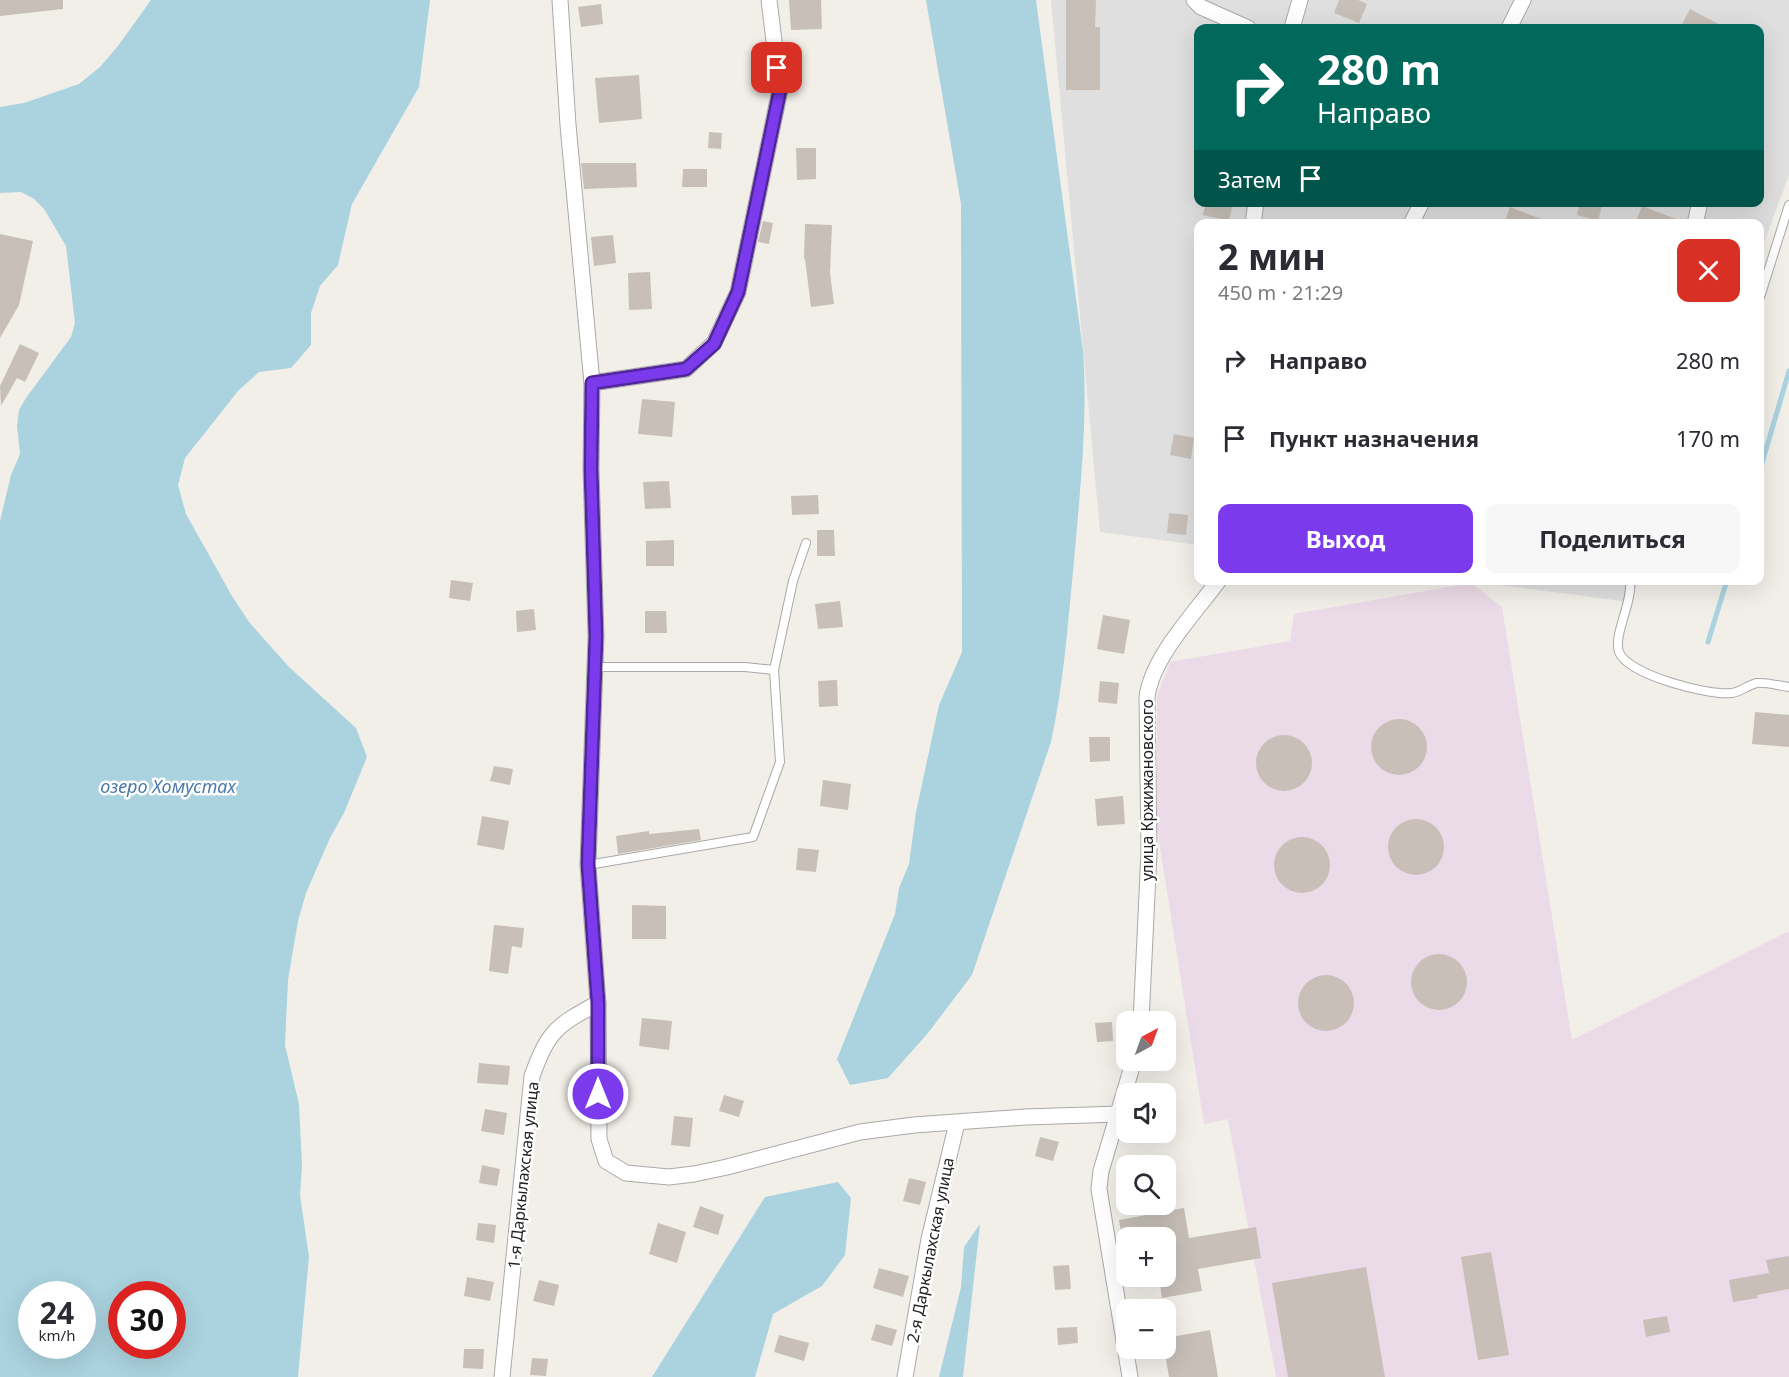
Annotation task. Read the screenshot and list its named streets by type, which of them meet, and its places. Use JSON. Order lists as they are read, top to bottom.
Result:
{
  "streets": {
    "street": ["улица Кржижановского", "1-я Даркылахская улица", "2-я Даркылахская улица"]
  },
  "water": ["озеро Хомустах"],
  "north": "top right",
  "page": {
    "turn": ["280 m", "Направо"],
    "then": "Затем",
    "heading": ["2 мин", "450 m · 21:29"],
    "list": [
      {
        "name": "Направо",
        "value": "280 m"
      },
      {
        "name": "Пункт назначения",
        "value": "170 m"
      }
    ],
    "buttons": ["Выход", "Поделиться"],
    "map_buttons": ["+", "−"],
    "speed": "24 km/h",
    "limit": "30"
  }
}
